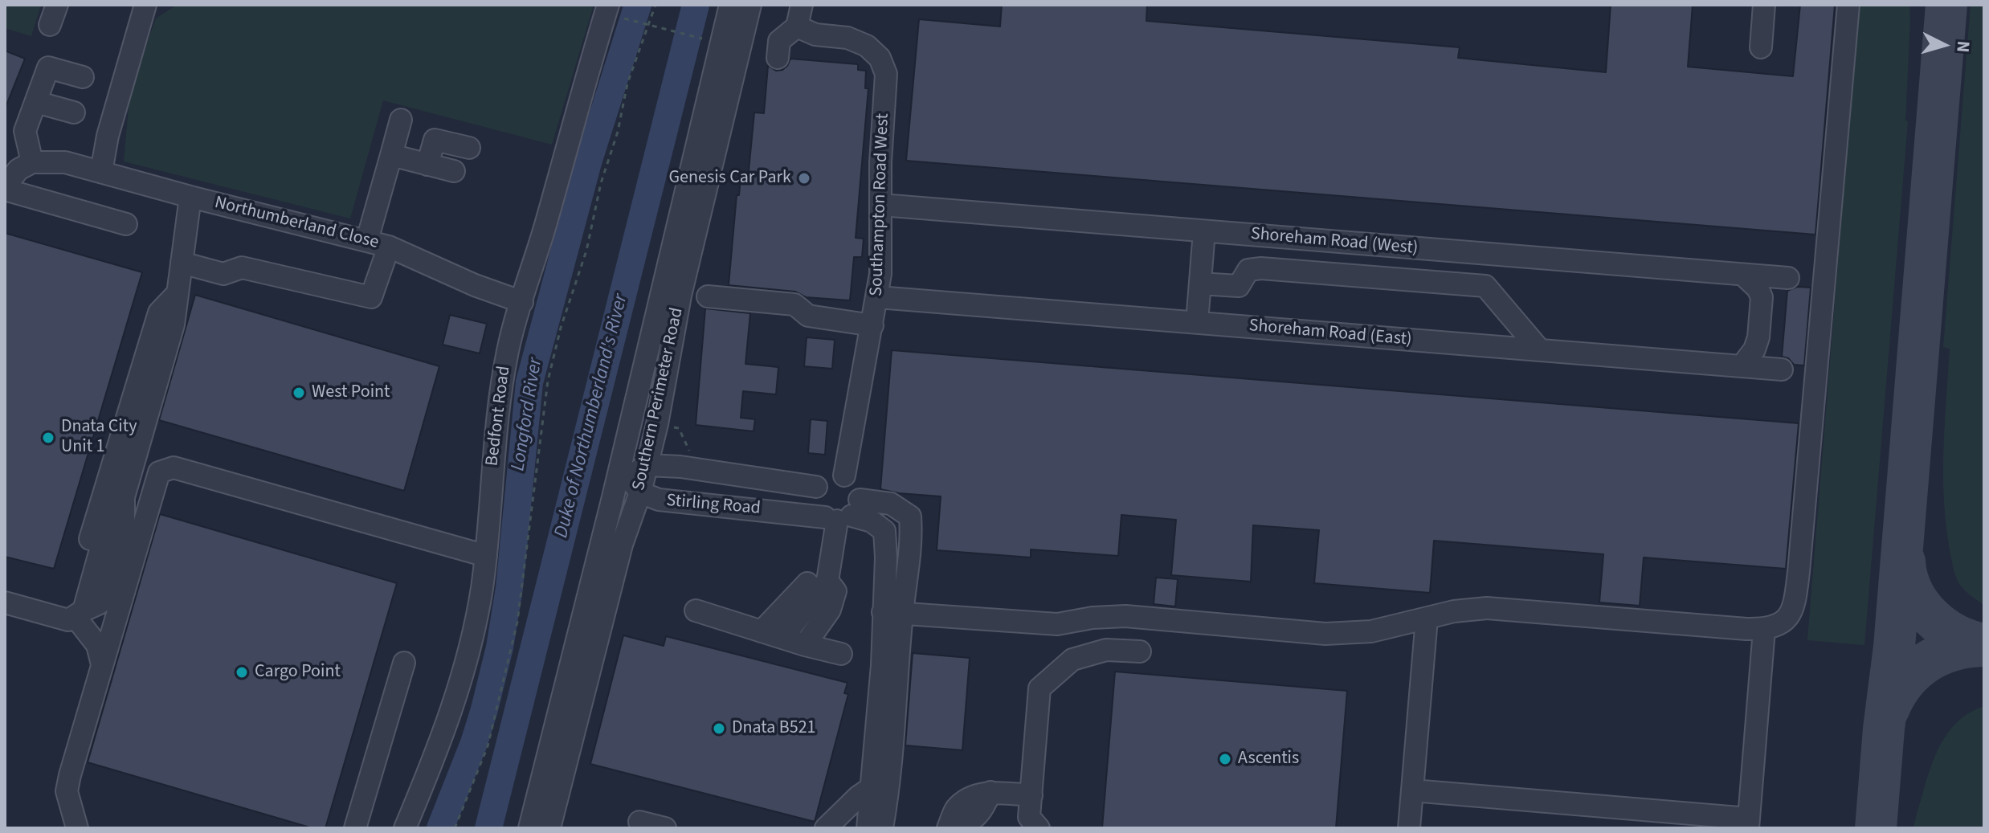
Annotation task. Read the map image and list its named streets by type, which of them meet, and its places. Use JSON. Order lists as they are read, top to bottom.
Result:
{
  "streets": {
    "street": [
      "Southampton Road West",
      "Northumberland Close",
      "Shoreham Road (West)",
      "Shoreham Road (East)",
      "Southern Perimeter Road",
      "Bedfont Road",
      "Stirling Road"
    ]
  },
  "crossings": [
    ["Southampton Road West", "Shoreham Road (West)"],
    ["Southampton Road West", "Shoreham Road (East)"],
    ["Northumberland Close", "Bedfont Road"],
    ["Southern Perimeter Road", "Stirling Road"]
  ],
  "water": ["Longford River", "Duke of Northumberland's River"],
  "places": [
    "Genesis Car Park",
    "West Point",
    "Dnata City Unit 1",
    "Cargo Point",
    "Dnata B521",
    "Ascentis"
  ],
  "north": "right"
}
